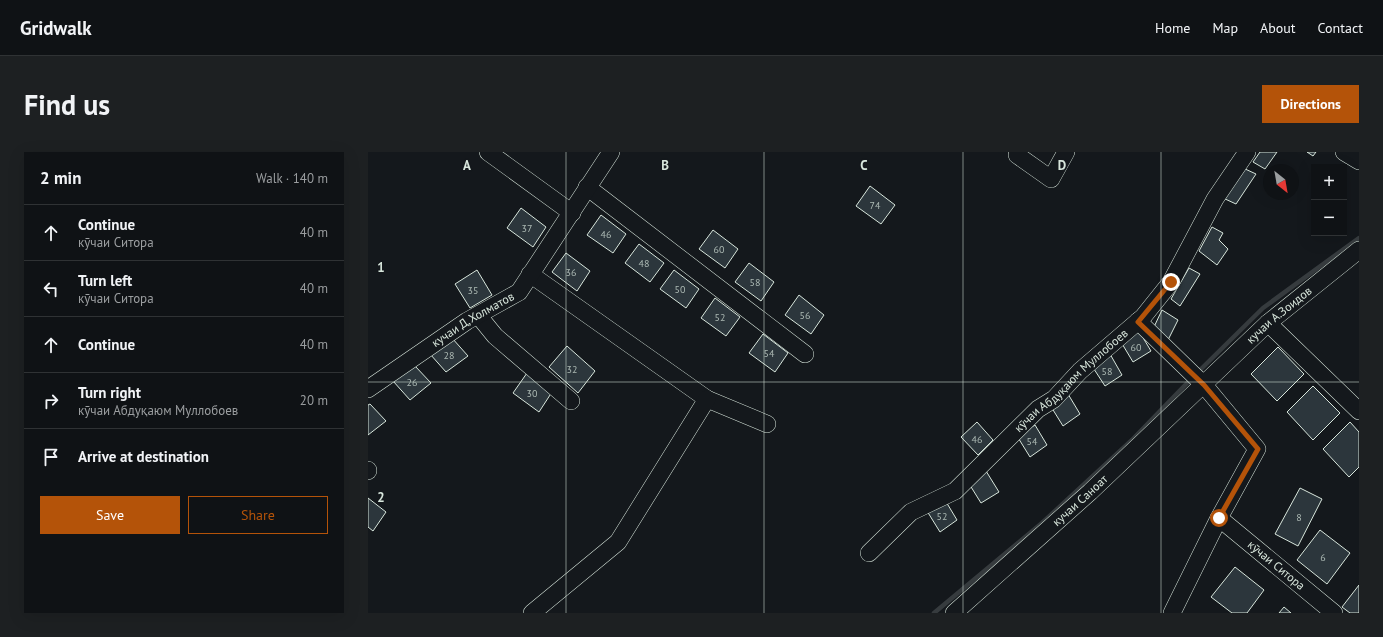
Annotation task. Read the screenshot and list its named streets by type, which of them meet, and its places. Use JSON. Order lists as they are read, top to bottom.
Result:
{
  "streets": {
    "street": [
      "кучаи А.Зоидов",
      "кучаи Д,Холматов",
      "кӯчаи Абдуқаюм Муллобоев",
      "кучаи Саноат",
      "кӯчаи Ситора"
    ]
  },
  "crossings": [
    ["кучаи А.Зоидов", "кучаи Саноат"]
  ],
  "house_numbers": [
    "74",
    "37",
    "46",
    "60",
    "48",
    "36",
    "58",
    "50",
    "35",
    "56",
    "52",
    "60",
    "54",
    "28",
    "32",
    "58",
    "26",
    "30",
    "46",
    "54",
    "52",
    "8",
    "6"
  ],
  "north": "bottom right",
  "page": {
    "header": "Gridwalk",
    "nav": [
      "Home",
      "Map",
      "About",
      "Contact"
    ],
    "buttons": [
      "Directions",
      ["Save", "Share"]
    ],
    "title": "Find us",
    "heading": ["2 min", "Walk · 140 m"],
    "map_buttons": ["+", "−"],
    "list": [
      ["Continue", "кӯчаи Ситора", "40 m"],
      ["Turn left", "кӯчаи Ситора", "40 m"],
      ["Continue", "40 m"],
      ["Turn right", "кӯчаи Абдуқаюм Муллобоев", "20 m"],
      "Arrive at destination"
    ]
  },
  "grid": {
    "columns": [
      "A",
      "B",
      "C",
      "D"
    ],
    "rows": ["1", "2"]
  }
}
